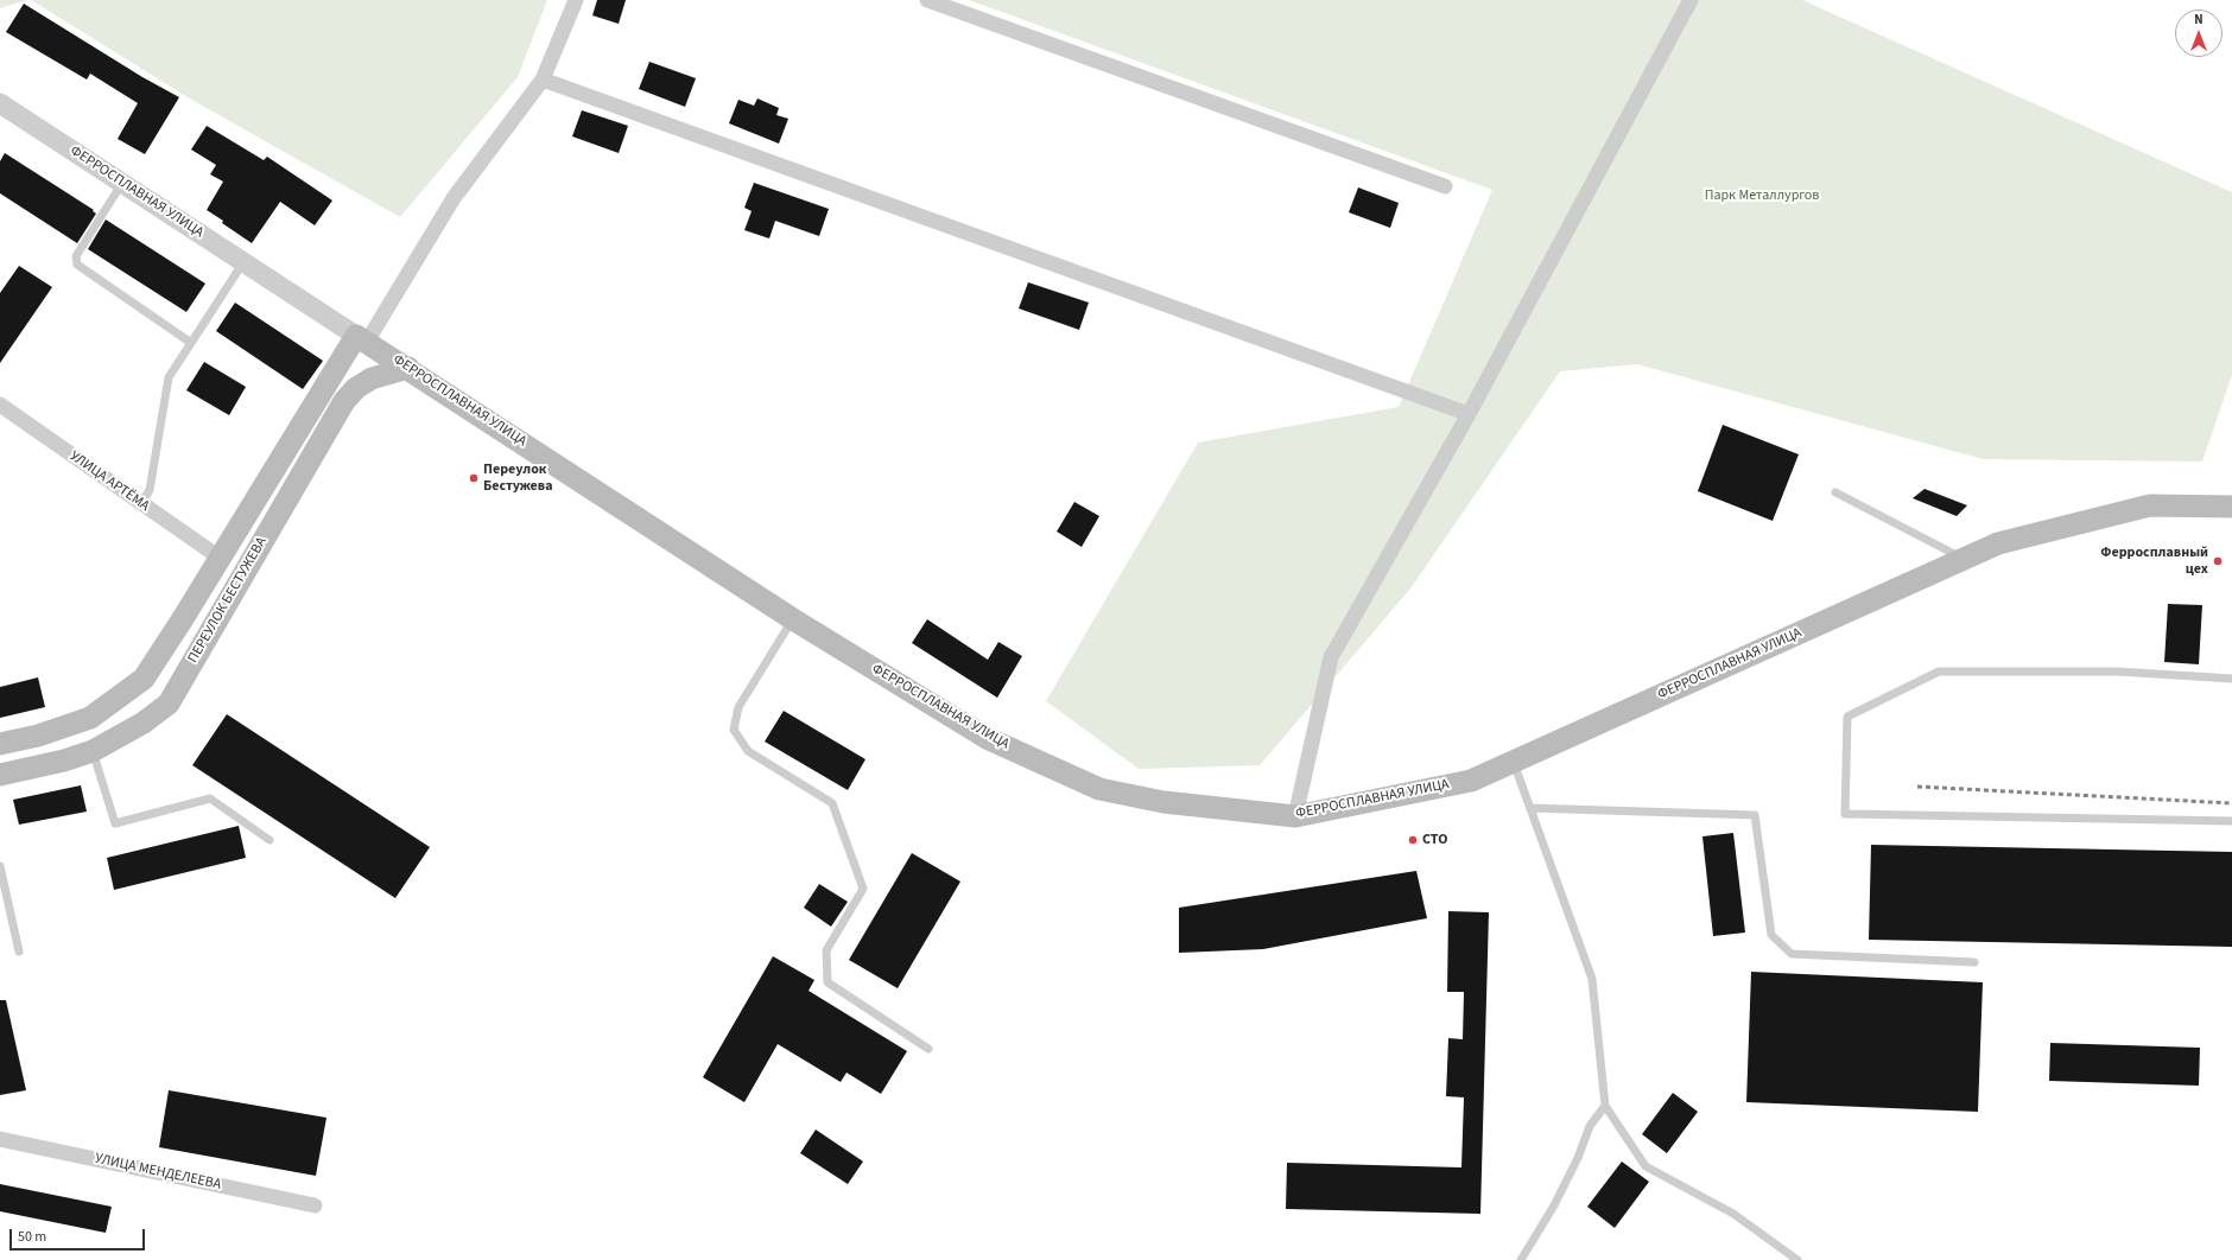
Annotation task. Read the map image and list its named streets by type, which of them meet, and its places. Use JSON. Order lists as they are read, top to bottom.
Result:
{
  "streets": {
    "main road": ["ФЕРРОСПЛАВНАЯ УЛИЦА", "ПЕРЕУЛОК БЕСТУЖЕВА"],
    "street": ["УЛИЦА АРТЁМА", "УЛИЦА МЕНДЕЛЕЕВА"]
  },
  "crossings": [
    ["ФЕРРОСПЛАВНАЯ УЛИЦА", "ПЕРЕУЛОК БЕСТУЖЕВА"],
    ["УЛИЦА АРТЁМА", "ПЕРЕУЛОК БЕСТУЖЕВА"]
  ],
  "parks": ["Парк Металлургов"],
  "places": ["Переулок Бестужева", "Ферросплавный цех", "СТО"],
  "scale_bar": "50 m",
  "north": "top"
}
